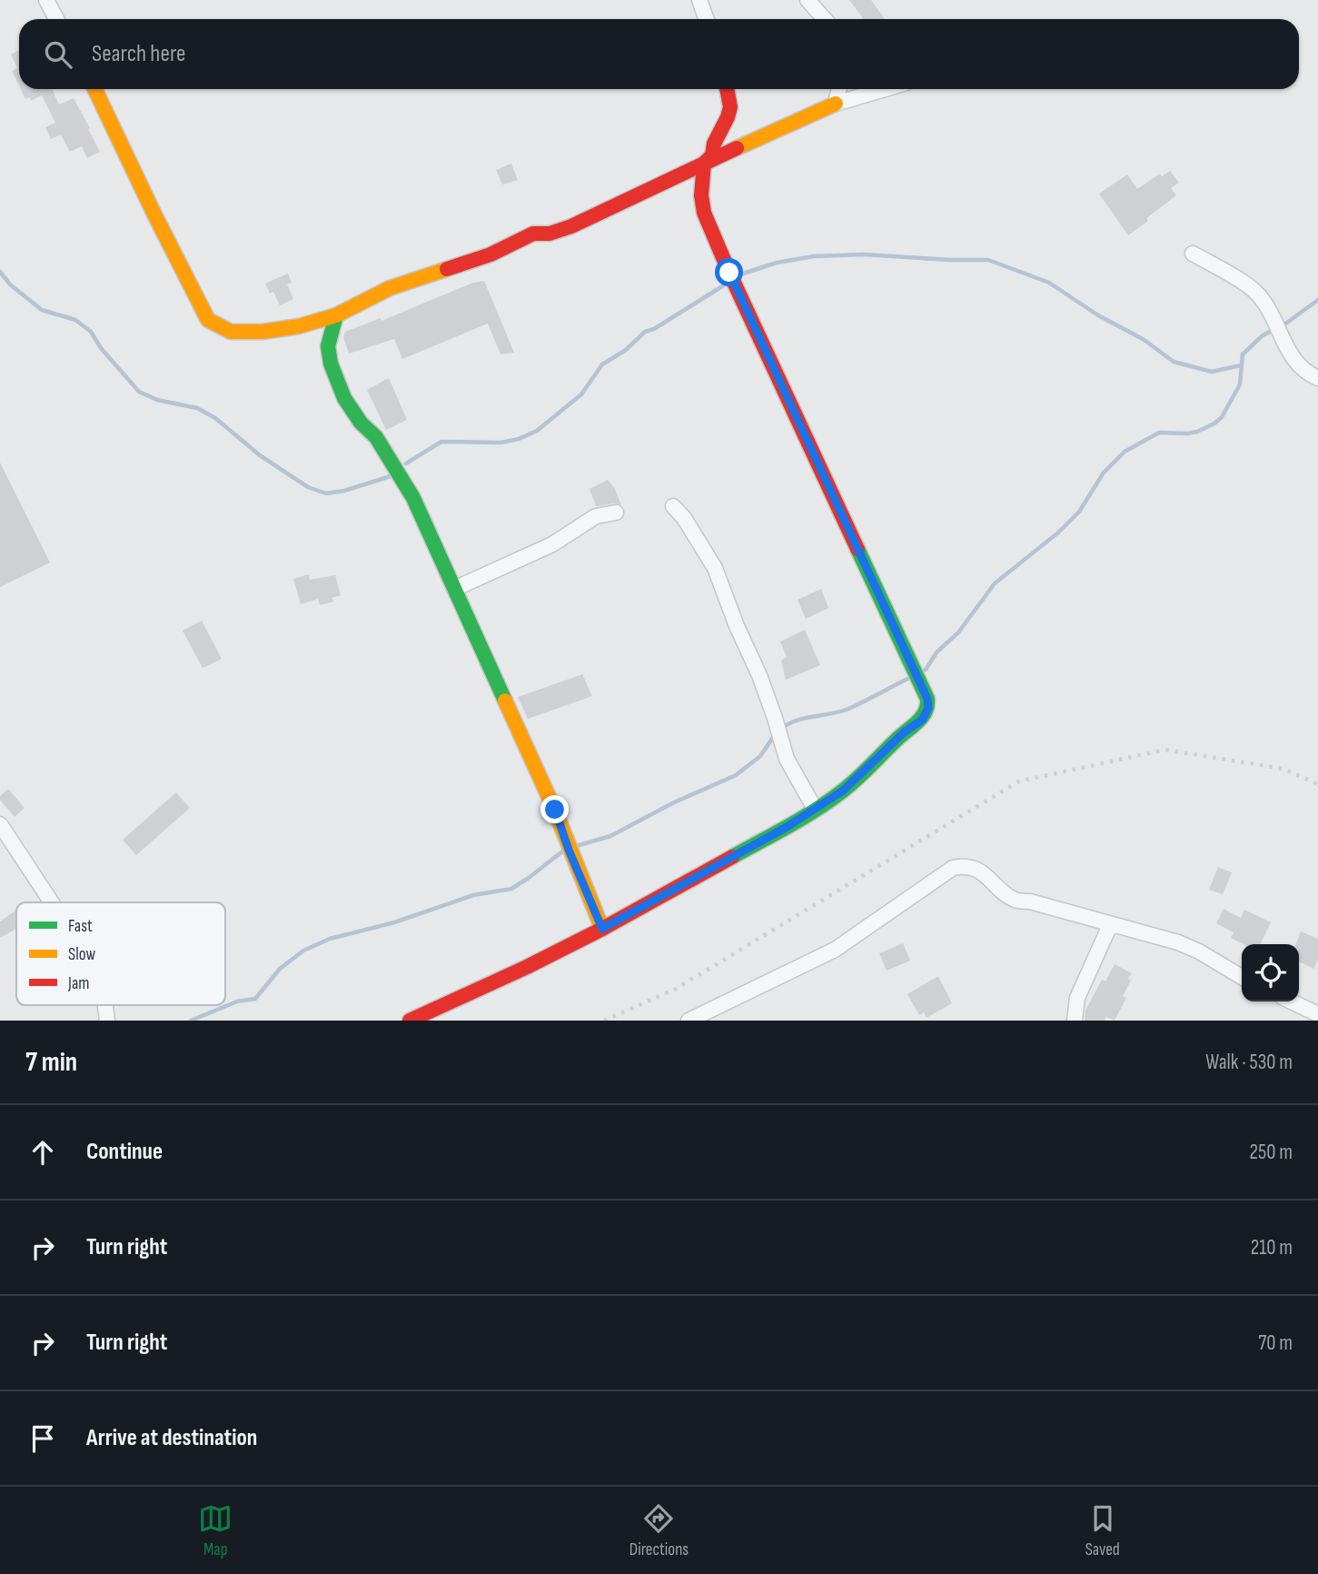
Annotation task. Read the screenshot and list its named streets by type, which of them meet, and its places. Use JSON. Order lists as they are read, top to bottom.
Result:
{
  "legend": ["Fast", "Slow", "Jam"],
  "page": {
    "search": "Search here",
    "heading": ["7 min", "Walk · 530 m"],
    "list": [
      ["Continue", "250 m"],
      ["Turn right", "210 m"],
      ["Turn right", "70 m"],
      "Arrive at destination"
    ],
    "nav": ["Map", "Directions", "Saved"]
  }
}
